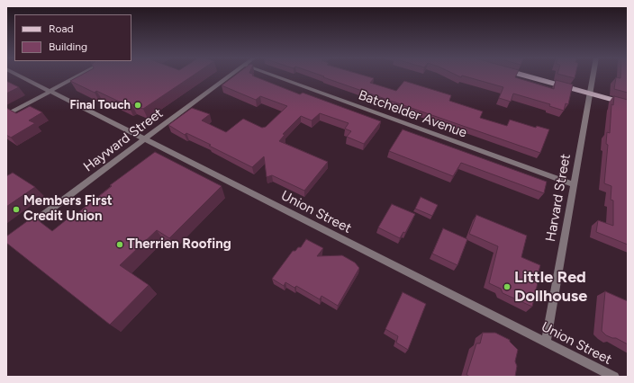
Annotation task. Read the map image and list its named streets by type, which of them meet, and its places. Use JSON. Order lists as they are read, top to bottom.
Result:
{
  "streets": {
    "street": [
      "Batchelder Avenue",
      "Hayward Street",
      "Harvard Street",
      "Union Street"
    ]
  },
  "crossings": [
    ["Batchelder Avenue", "Harvard Street"],
    ["Hayward Street", "Union Street"],
    ["Harvard Street", "Union Street"]
  ],
  "places": [
    "Final Touch",
    "Members First Credit Union",
    "Therrien Roofing",
    "Little Red Dollhouse"
  ],
  "legend": ["Road", "Building"]
}
